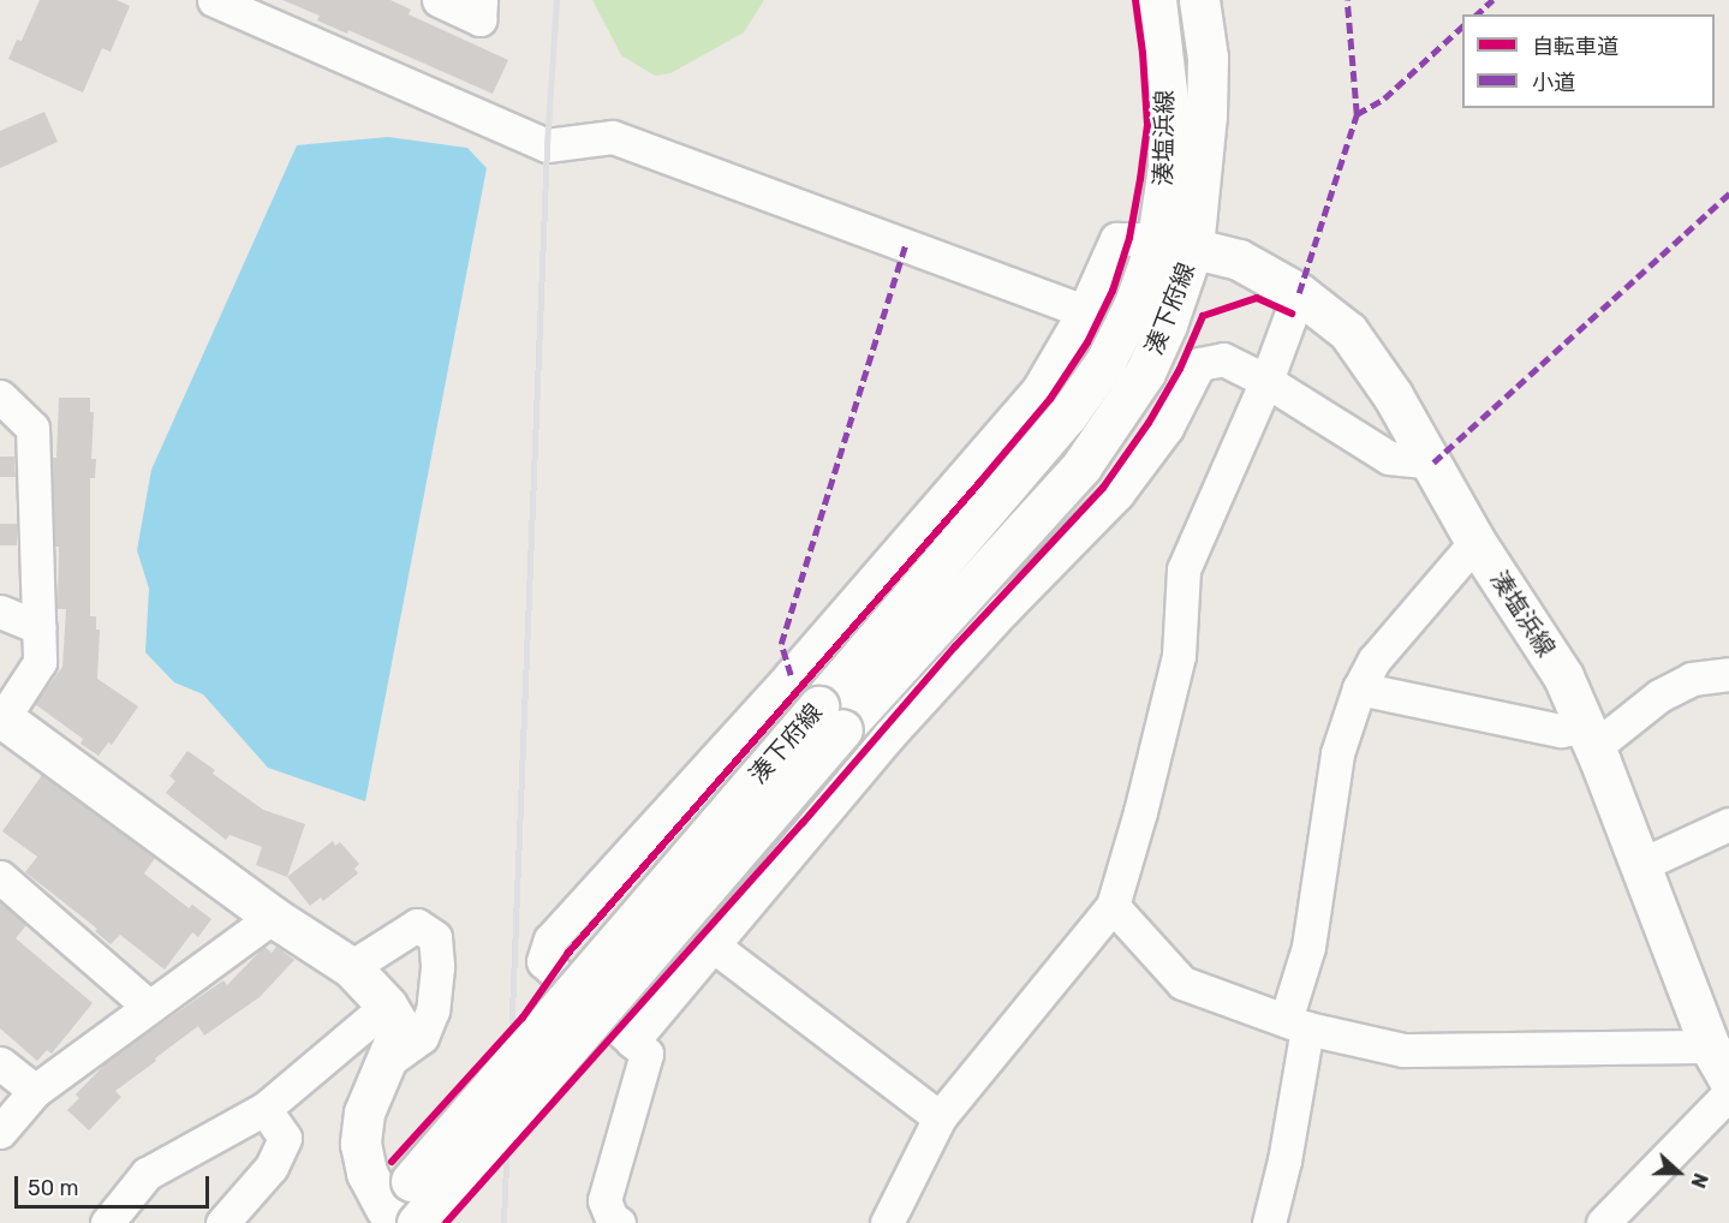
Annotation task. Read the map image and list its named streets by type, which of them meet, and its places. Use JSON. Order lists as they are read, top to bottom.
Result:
{
  "streets": {
    "main road": ["湊塩浜線", "湊下府線"]
  },
  "crossings": [
    ["湊塩浜線", "湊下府線"]
  ],
  "legend": ["自転車道", "小道"],
  "scale_bar": "50 m",
  "north": "right"
}
